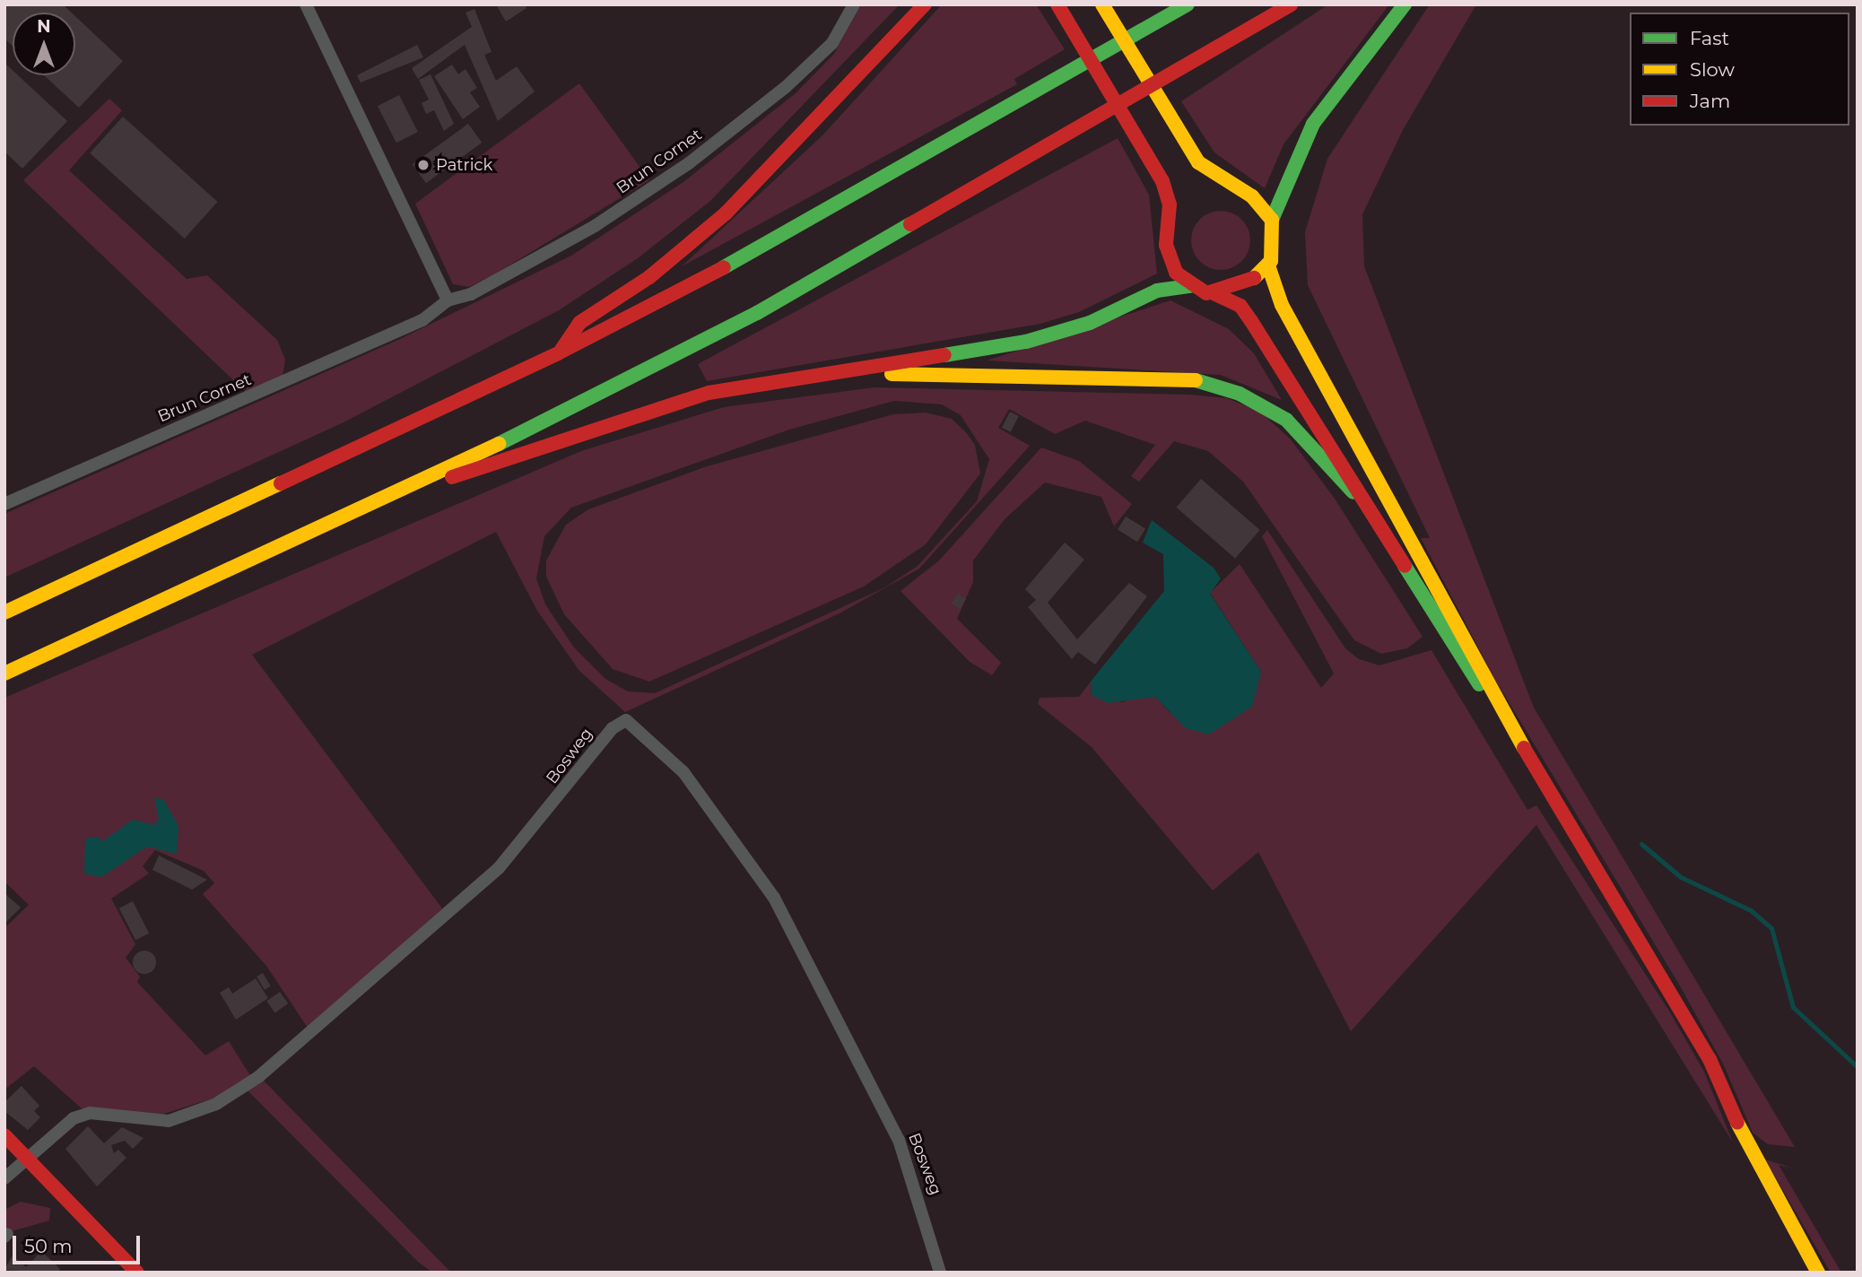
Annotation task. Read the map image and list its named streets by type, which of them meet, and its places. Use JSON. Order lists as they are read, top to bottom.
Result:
{
  "streets": {
    "street": ["Brun Cornet", "Bosweg"]
  },
  "places": ["Patrick"],
  "legend": ["Fast", "Slow", "Jam"],
  "scale_bar": "50 m",
  "north": "top"
}
